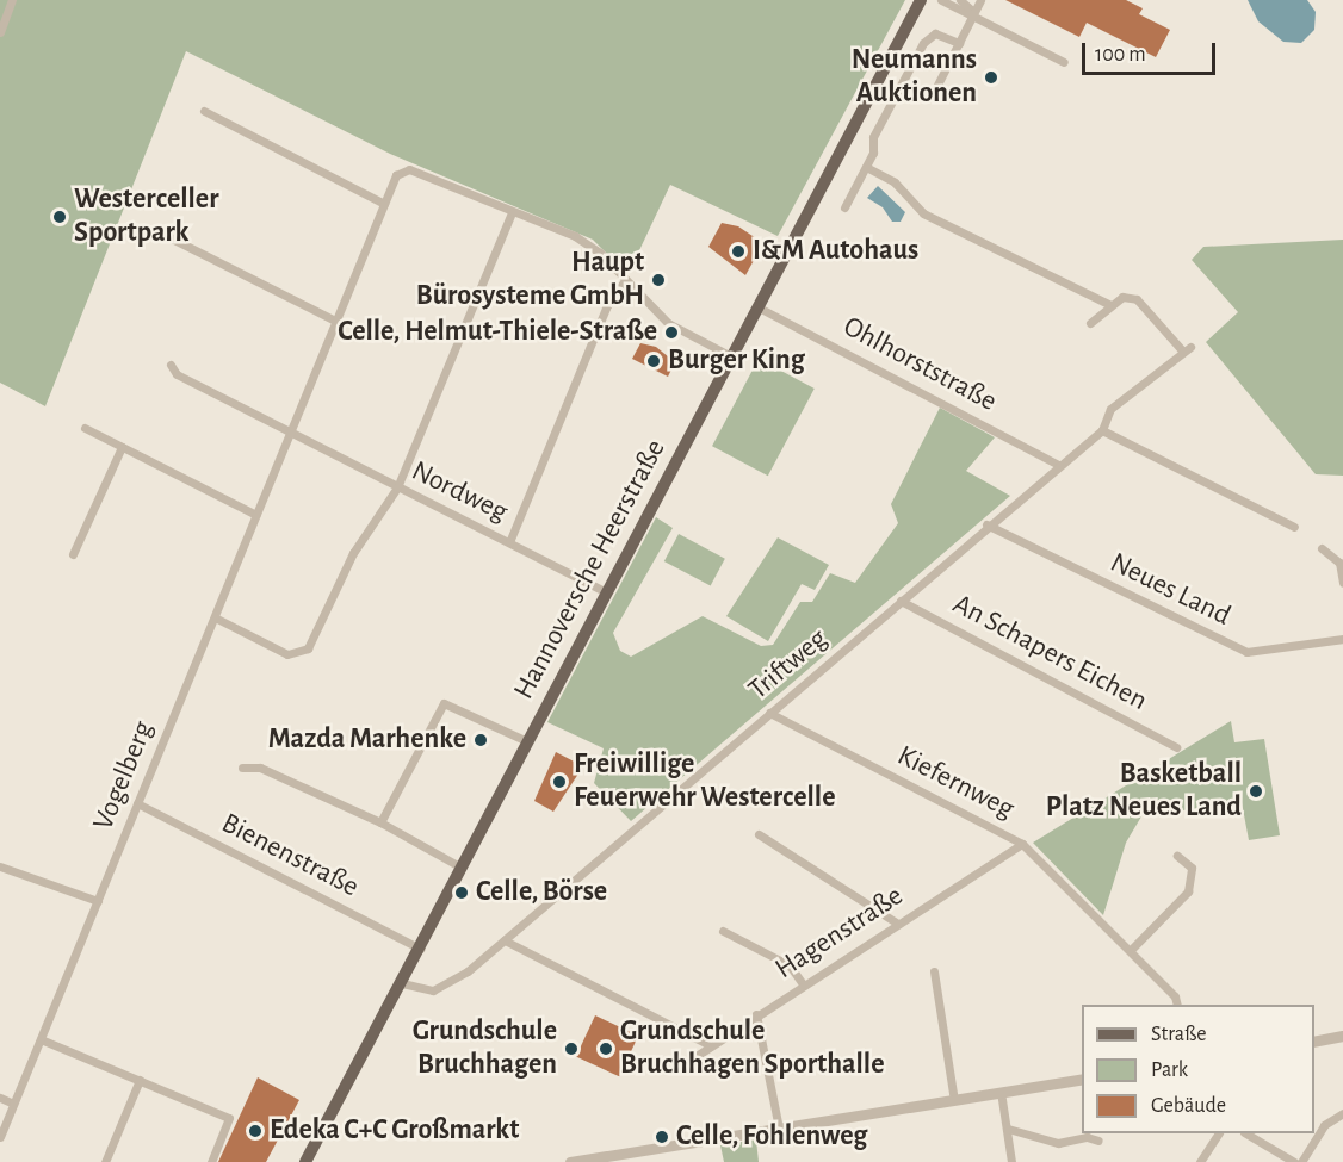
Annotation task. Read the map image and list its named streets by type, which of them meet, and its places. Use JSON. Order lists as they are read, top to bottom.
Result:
{
  "streets": {
    "main road": ["Hannoversche Heerstraße"],
    "street": [
      "Ohlhorststraße",
      "Nordweg",
      "Neues Land",
      "An Schapers Eichen",
      "Triftweg",
      "Vogelberg",
      "Kiefernweg",
      "Bienenstraße",
      "Hagenstraße"
    ]
  },
  "crossings": [
    ["Ohlhorststraße", "Hannoversche Heerstraße"],
    ["Ohlhorststraße", "Triftweg"],
    ["Nordweg", "Hannoversche Heerstraße"],
    ["Nordweg", "Vogelberg"],
    ["Hannoversche Heerstraße", "Triftweg"],
    ["Hannoversche Heerstraße", "Bienenstraße"],
    ["Neues Land", "Triftweg"],
    ["An Schapers Eichen", "Triftweg"],
    ["Triftweg", "Kiefernweg"],
    ["Vogelberg", "Bienenstraße"],
    ["Kiefernweg", "Hagenstraße"]
  ],
  "places": [
    "Neumanns Auktionen",
    "Westerceller Sportpark",
    "I&M Autohaus",
    "Haupt Bürosysteme GmbH",
    "Celle, Helmut-Thiele-Straße",
    "Burger King",
    "Mazda Marhenke",
    "Freiwillige Feuerwehr Westercelle",
    "Basketball Platz Neues Land",
    "Celle, Börse",
    "Grundschule Bruchhagen",
    "Grundschule Bruchhagen Sporthalle",
    "Edeka C+C Großmarkt",
    "Celle, Fohlenweg"
  ],
  "legend": ["Straße", "Park", "Gebäude"],
  "scale_bar": "100 m"
}
